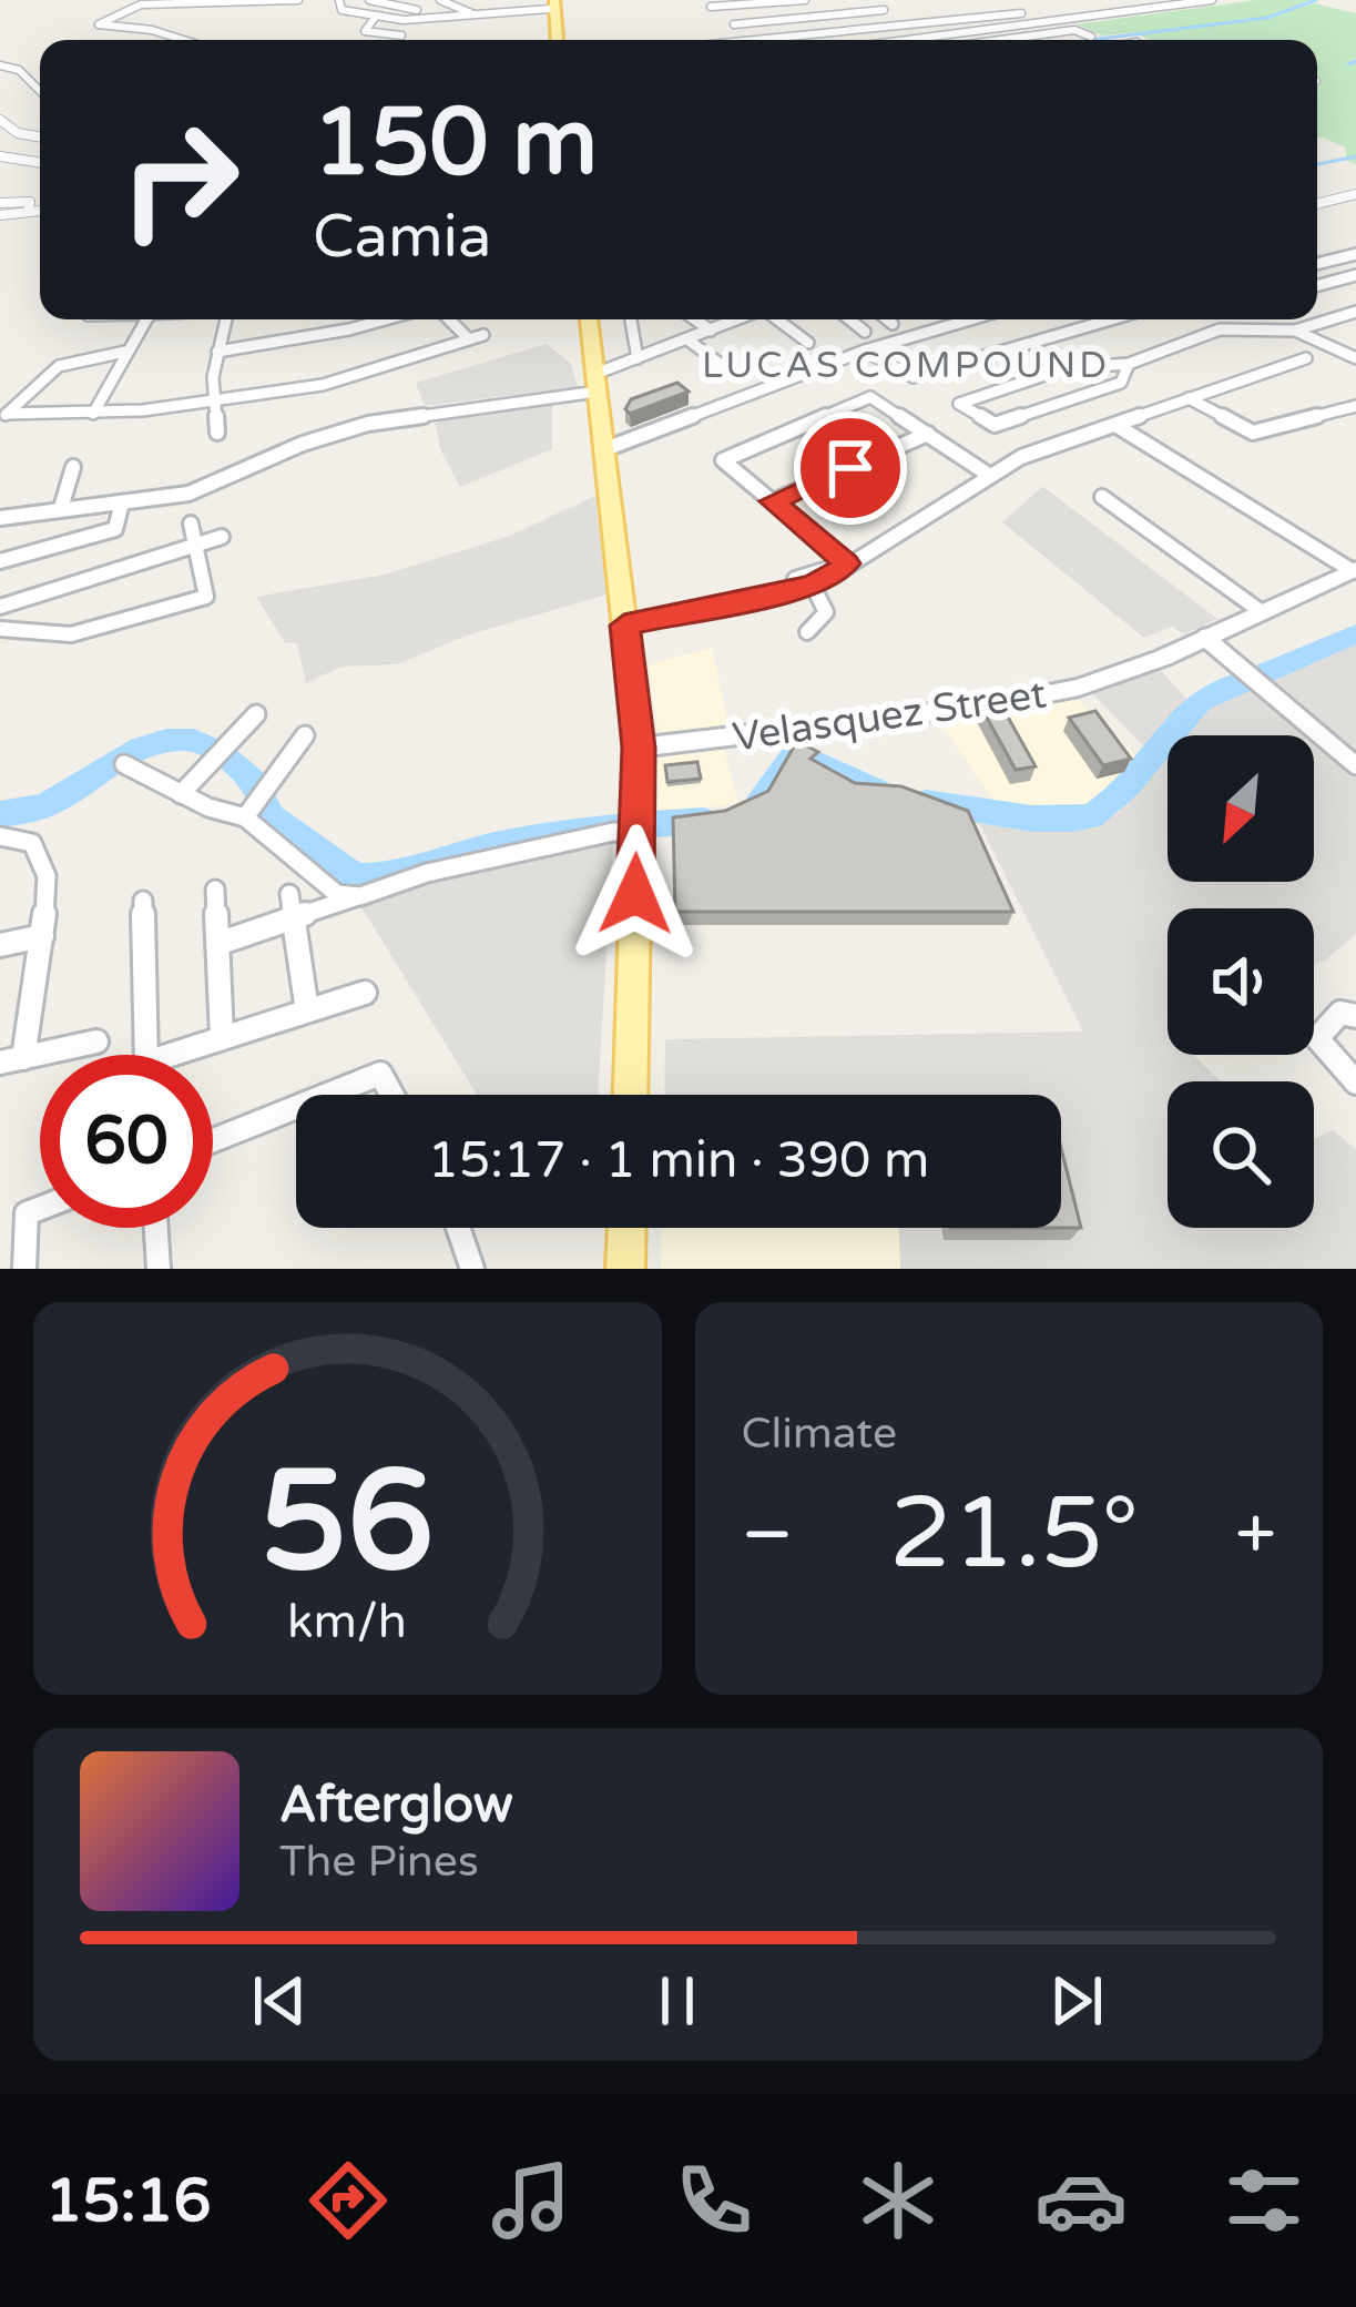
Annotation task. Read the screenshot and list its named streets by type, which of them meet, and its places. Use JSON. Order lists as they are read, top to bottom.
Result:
{
  "streets": {
    "main road": ["Velasquez Street"]
  },
  "districts": ["LUCAS COMPOUND"],
  "north": "bottom left",
  "page": {
    "turn": ["150 m", "Camia"],
    "limit": "60",
    "trip": "15:17 · 1 min · 390 m",
    "tile": "Climate",
    "heat": ["−", "21.5°", "+"],
    "song": ["Afterglow", "The Pines"],
    "tabs": "15:16",
    "gauge": ["56", "km/h"]
  }
}
